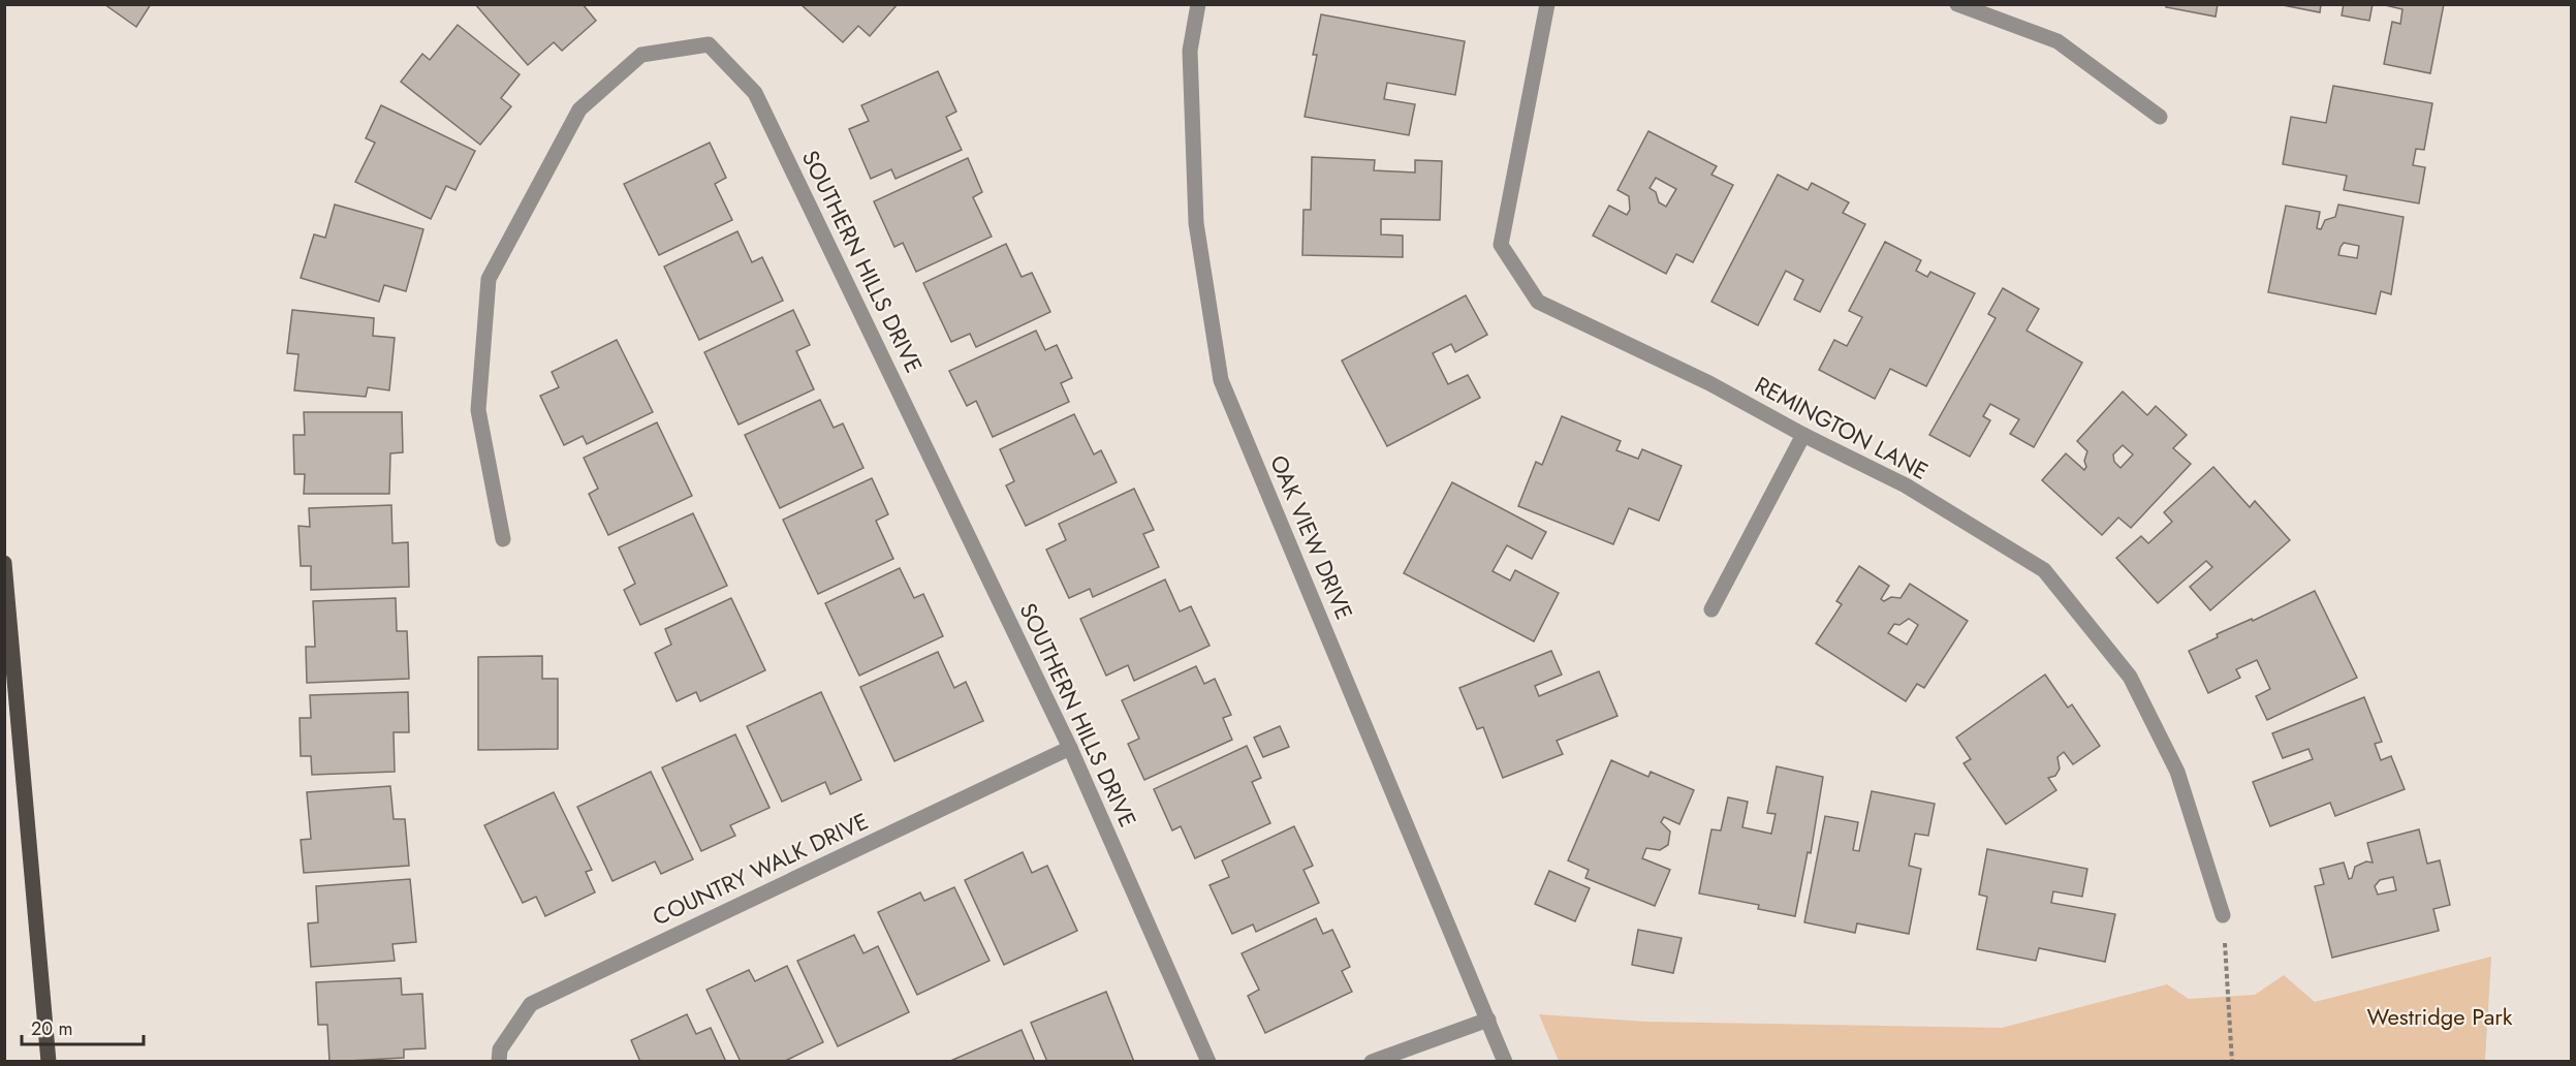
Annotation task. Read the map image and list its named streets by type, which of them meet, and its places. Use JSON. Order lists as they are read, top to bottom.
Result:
{
  "streets": {
    "street": [
      "SOUTHERN HILLS DRIVE",
      "REMINGTON LANE",
      "OAK VIEW DRIVE",
      "COUNTRY WALK DRIVE"
    ]
  },
  "crossings": [
    ["SOUTHERN HILLS DRIVE", "COUNTRY WALK DRIVE"]
  ],
  "parks": ["Westridge Park"],
  "scale_bar": "20 m"
}
